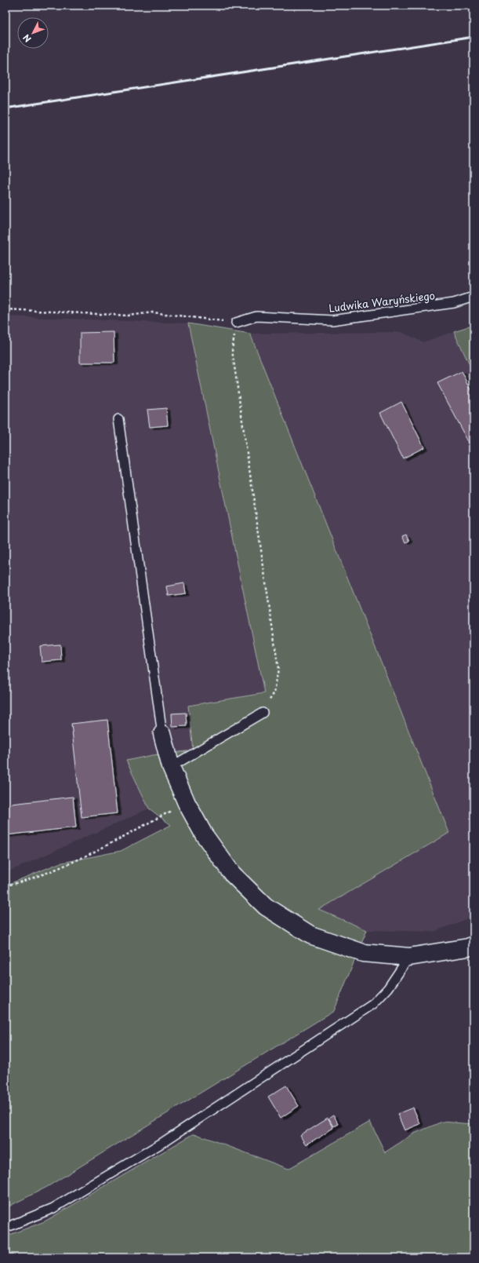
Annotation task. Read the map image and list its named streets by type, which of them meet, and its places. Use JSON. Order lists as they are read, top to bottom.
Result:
{
  "streets": {
    "lane": ["Ludwika Waryńskiego"]
  },
  "north": "bottom left"
}
